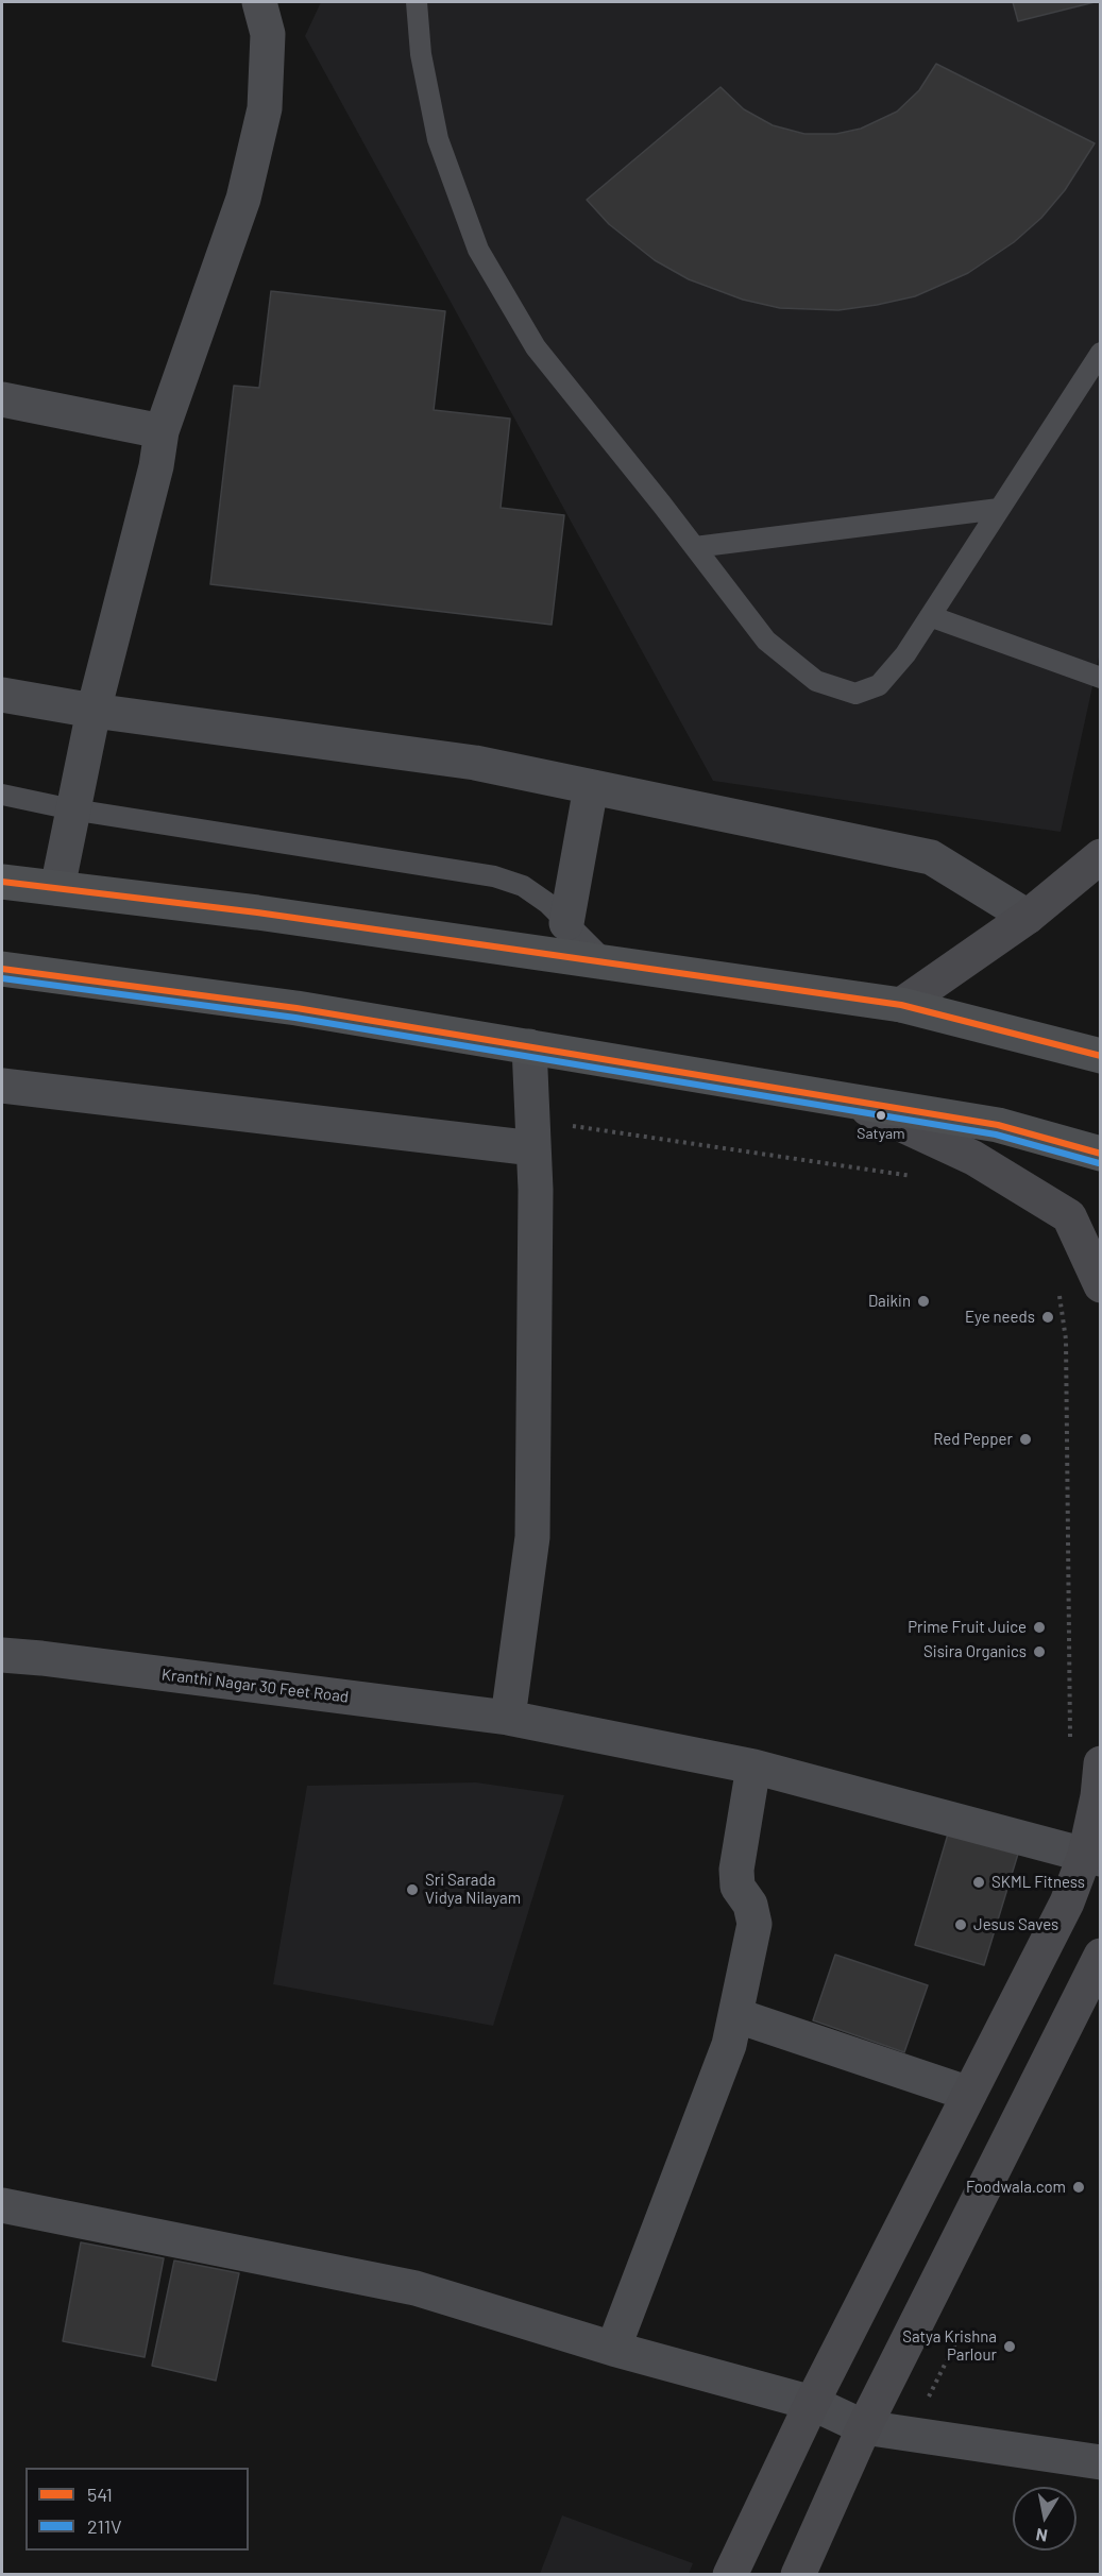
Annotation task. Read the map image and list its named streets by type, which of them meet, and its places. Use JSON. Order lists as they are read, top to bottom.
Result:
{
  "streets": {
    "street": ["Kranthi Nagar 30 Feet Road"]
  },
  "places": [
    "Satyam",
    "Daikin",
    "Eye needs",
    "Red Pepper",
    "Prime Fruit Juice",
    "Sisira Organics",
    "SKML Fitness",
    "Sri Sarada Vidya Nilayam",
    "Jesus Saves",
    "Foodwala.com",
    "Satya Krishna Parlour"
  ],
  "lines": ["transit line 541", "transit line 211V"],
  "legend": ["541", "211V"],
  "north": "bottom"
}
